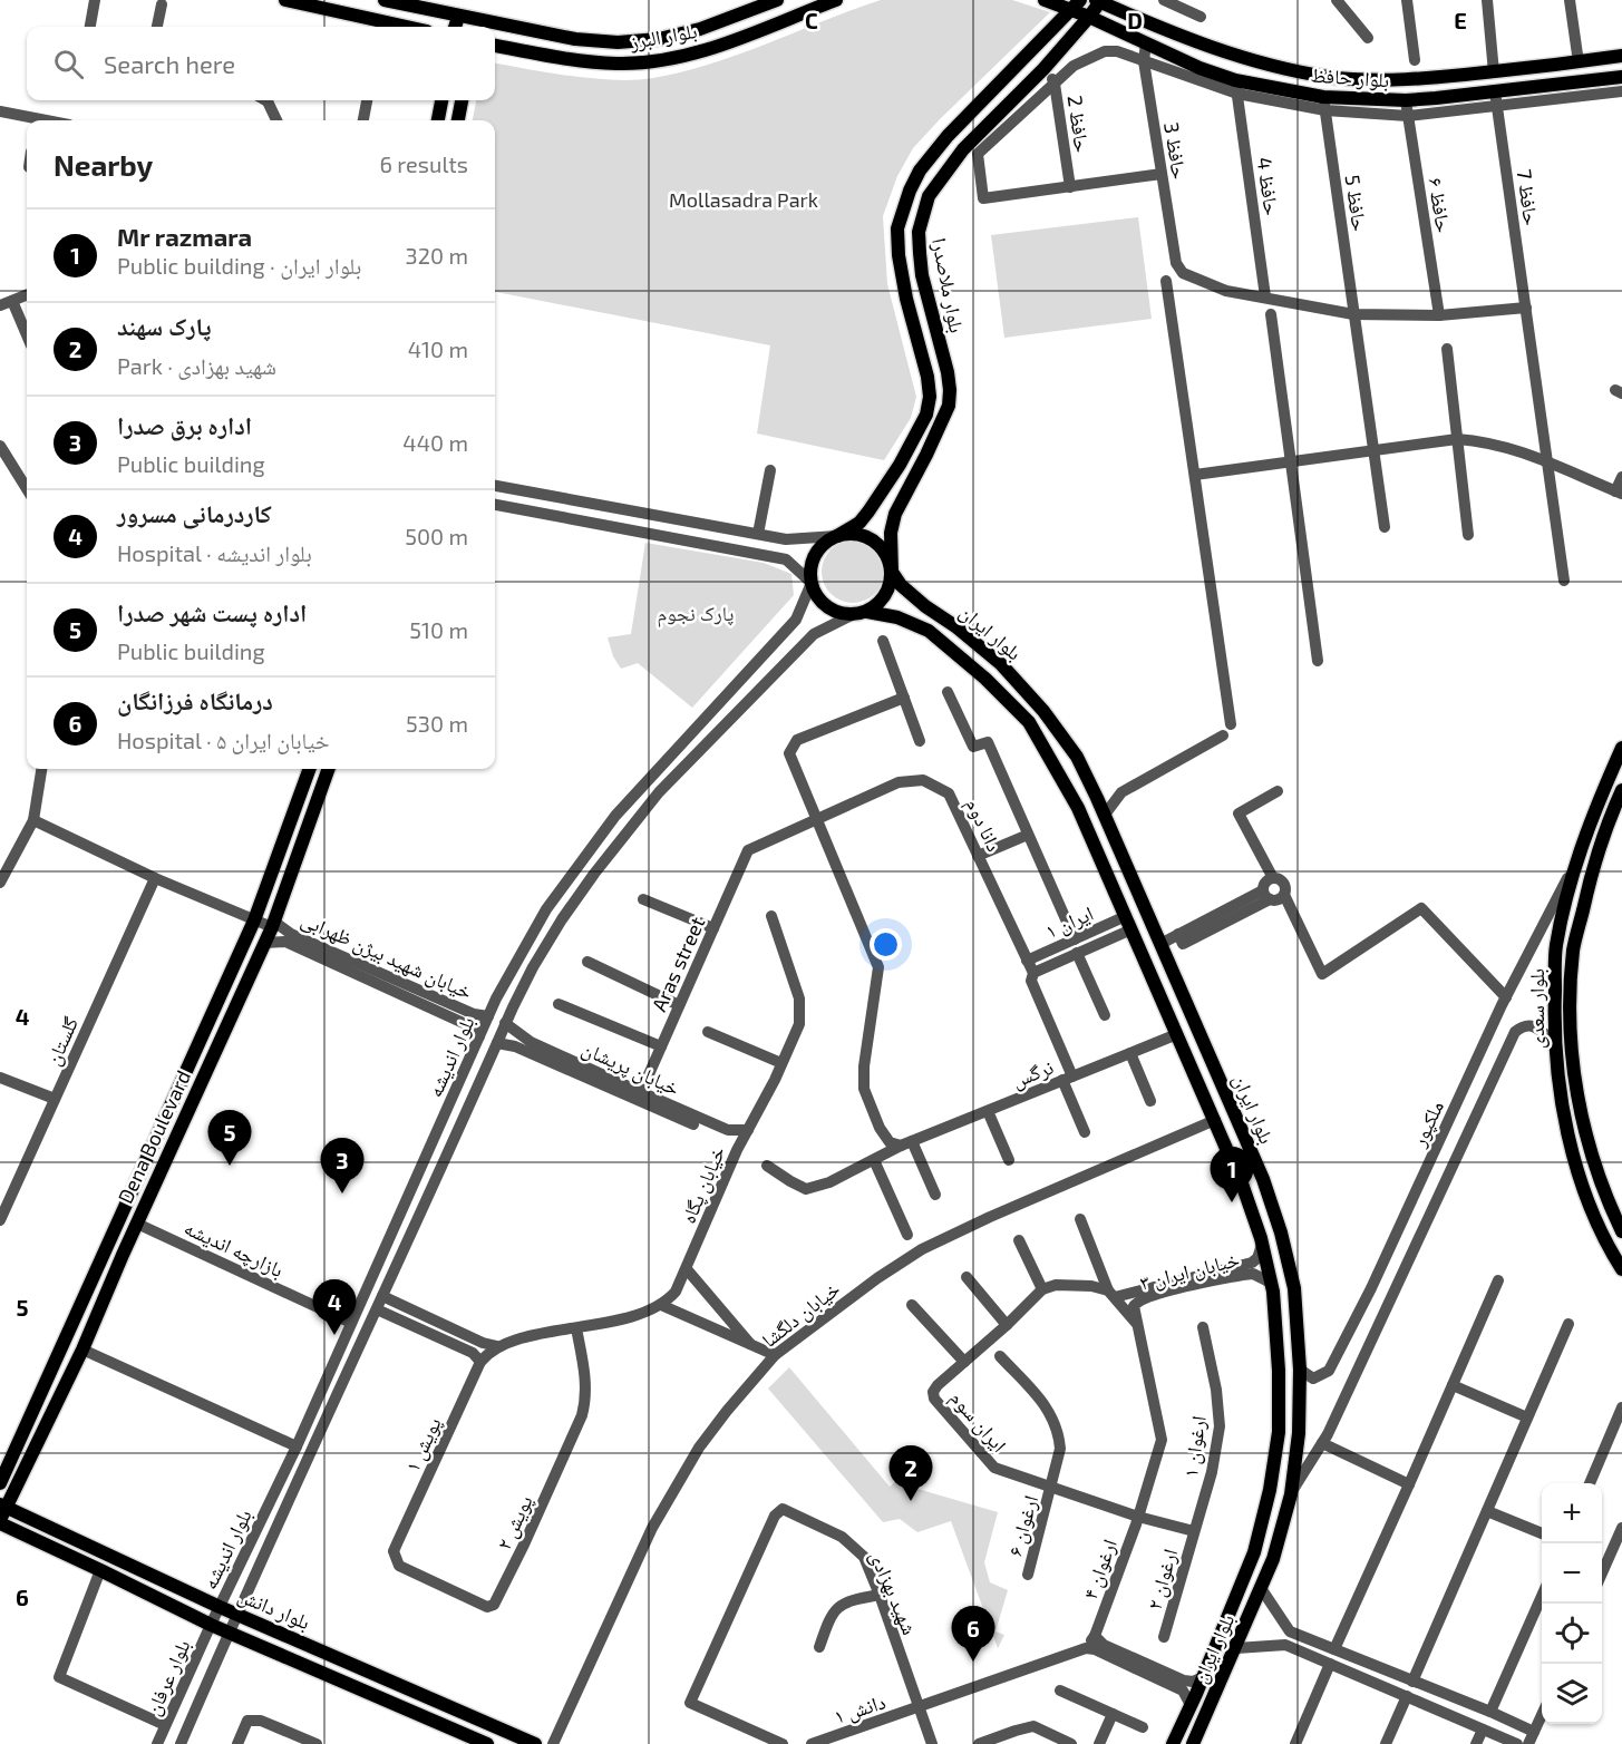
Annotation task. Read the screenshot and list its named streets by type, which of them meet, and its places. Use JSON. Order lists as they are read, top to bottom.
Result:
{
  "streets": {
    "main road": [
      "بلوار البرز",
      "بلوار حافظ",
      "بلوار ملاصدرا",
      "بلوار ایران",
      "بلوار سعدی",
      "Dena Boulevard",
      "بلوار دانش"
    ],
    "street": [
      "حافظ 2",
      "حافظ 3",
      "حافظ 4",
      "حافظ 7",
      "حافظ 5",
      "حافظ ۶",
      "دانا دوم",
      "ایران ۱",
      "خیابان شهید بیژن ظهرابی",
      "Aras street",
      "گلستان",
      "بلوار اندیشه",
      "خیابان پریشان",
      "نرگس",
      "ملکپور",
      "خیابان پگاه",
      "بازارچه اندیشه",
      "خیابان ایران ۳",
      "خیابان دلگشا",
      "ایران سوم",
      "پویش ۱",
      "ارغوان ۱",
      "پویش ۲",
      "ارغوان ۶",
      "ارغوان ۴",
      "ارغوان ۲",
      "شهید بهزادی",
      "بلوار عرفان",
      "دانش ۱"
    ]
  },
  "crossings": [
    ["بلوار حافظ", "حافظ 3"],
    ["بلوار حافظ", "حافظ 4"],
    ["بلوار حافظ", "حافظ 7"],
    ["بلوار حافظ", "حافظ 5"],
    ["بلوار حافظ", "حافظ ۶"],
    ["بلوار حافظ", "بلوار ملاصدرا"],
    ["حافظ 2", "بلوار ملاصدرا"],
    ["حافظ 3", "حافظ 4"],
    ["بلوار ملاصدرا", "بلوار ایران"],
    ["بلوار ملاصدرا", "بلوار اندیشه"],
    ["بلوار ایران", "ایران ۱"],
    ["بلوار ایران", "بلوار اندیشه"],
    ["بلوار ایران", "نرگس"],
    ["بلوار ایران", "ملکپور"],
    ["بلوار ایران", "خیابان ایران ۳"],
    ["بلوار ایران", "خیابان دلگشا"],
    ["دانا دوم", "ایران ۱"],
    ["دانا دوم", "Aras street"],
    ["دانا دوم", "نرگس"],
    ["خیابان شهید بیژن ظهرابی", "گلستان"],
    ["خیابان شهید بیژن ظهرابی", "بلوار اندیشه"],
    ["خیابان شهید بیژن ظهرابی", "Dena Boulevard"],
    ["Aras street", "خیابان پریشان"],
    ["بلوار سعدی", "ملکپور"],
    ["بلوار اندیشه", "خیابان پریشان"],
    ["بلوار اندیشه", "بازارچه اندیشه"],
    ["بلوار اندیشه", "بلوار دانش"],
    ["بلوار اندیشه", "بلوار عرفان"],
    ["خیابان پریشان", "خیابان پگاه"],
    ["Dena Boulevard", "بازارچه اندیشه"],
    ["Dena Boulevard", "بلوار دانش"],
    ["خیابان ایران ۳", "ارغوان ۴"],
    ["ایران سوم", "ارغوان ۱"],
    ["ایران سوم", "ارغوان ۶"],
    ["ایران سوم", "ارغوان ۴"],
    ["ایران سوم", "ارغوان ۲"],
    ["پویش ۱", "پویش ۲"],
    ["ارغوان ۱", "ارغوان ۲"],
    ["ارغوان ۴", "دانش ۱"],
    ["شهید بهزادی", "دانش ۱"],
    ["بلوار دانش", "بلوار عرفان"]
  ],
  "parks": ["Mollasadra Park", "پارک نجوم"],
  "page": {
    "search": "Search here",
    "heading": ["Nearby", "6 results"],
    "list": [
      {
        "mark": "1",
        "name": "Mr razmara",
        "note": "Public building · بلوار ایران",
        "value": "320 m"
      },
      {
        "mark": "2",
        "name": "پارک سهند",
        "note": "Park · شهید بهزادی",
        "value": "410 m"
      },
      {
        "mark": "3",
        "name": "اداره برق صدرا",
        "note": "Public building",
        "value": "440 m"
      },
      {
        "mark": "4",
        "name": "کاردرمانی مسرور",
        "note": "Hospital · بلوار اندیشه",
        "value": "500 m"
      },
      {
        "mark": "5",
        "name": "اداره پست شهر صدرا",
        "note": "Public building",
        "value": "510 m"
      },
      {
        "mark": "6",
        "name": "درمانگاه فرزانگان",
        "note": "Hospital · خیابان ایران ۵",
        "value": "530 m"
      }
    ],
    "pins": [
      "5",
      "3",
      "1",
      "4",
      "2",
      "6"
    ],
    "map_buttons": ["+", "−"]
  },
  "grid": {
    "columns": ["C", "D", "E"],
    "rows": ["4", "5", "6"]
  }
}
